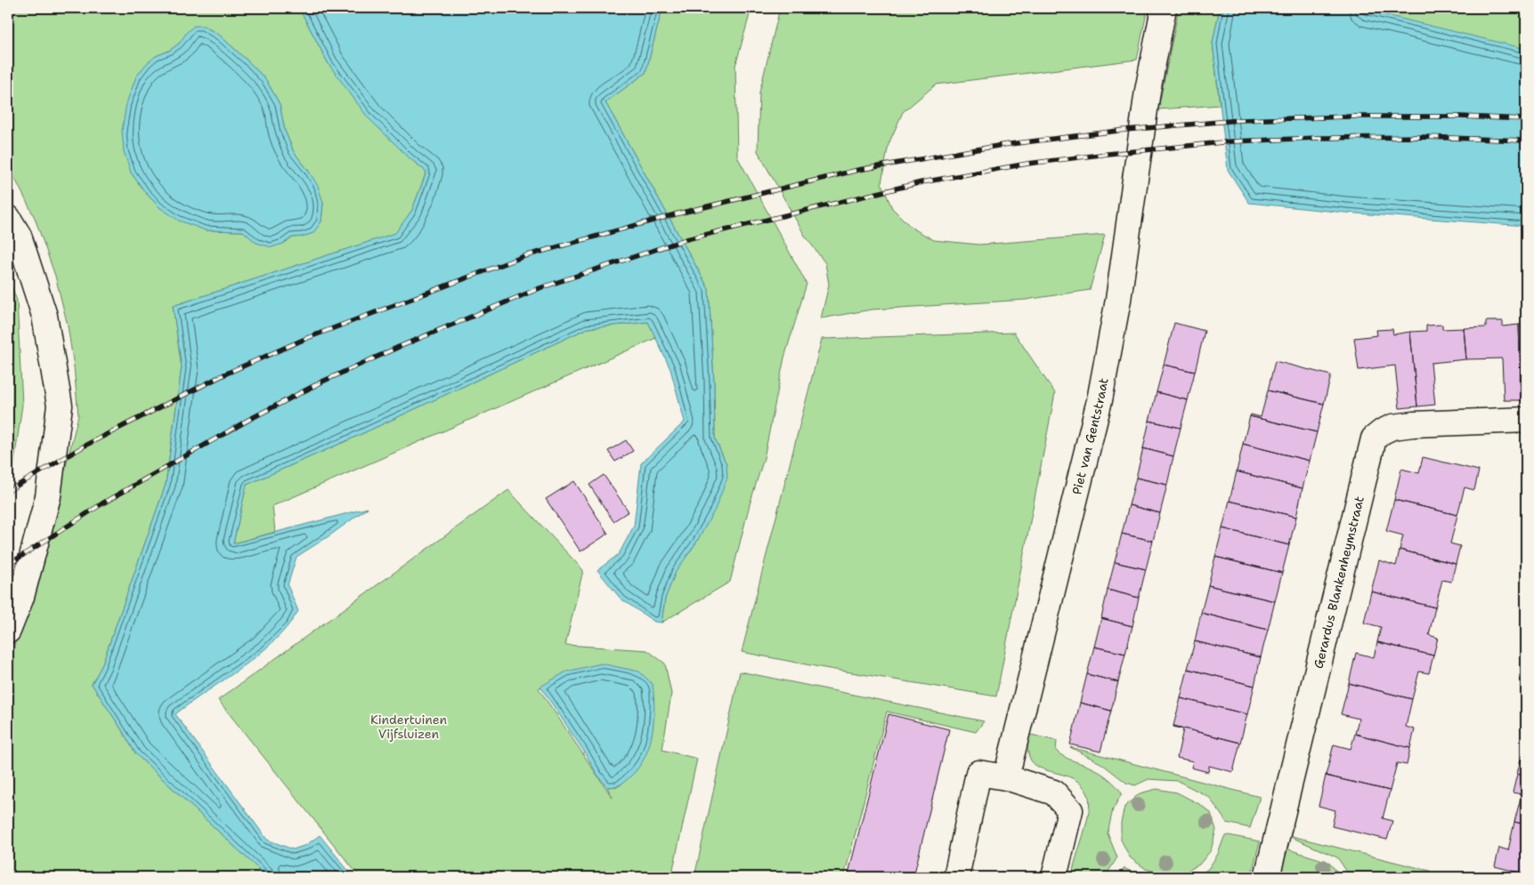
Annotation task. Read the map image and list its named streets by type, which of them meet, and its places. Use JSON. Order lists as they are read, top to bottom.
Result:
{
  "streets": {
    "main road": ["Piet van Gentstraat", "Gerardus Blankenheymstraat"]
  },
  "parks": ["Kindertuinen Vijfsluizen"]
}
